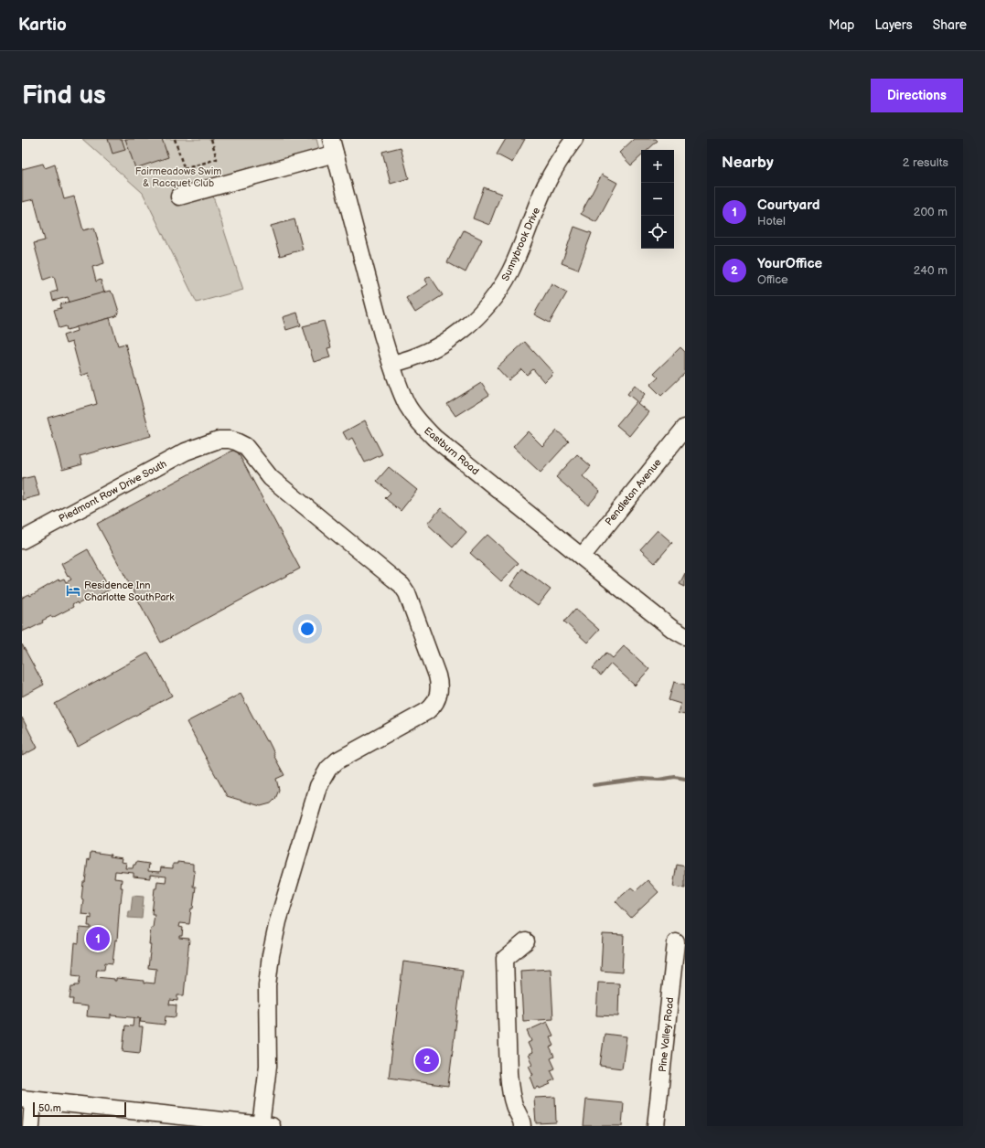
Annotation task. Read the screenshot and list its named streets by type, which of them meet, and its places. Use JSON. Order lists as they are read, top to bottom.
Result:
{
  "streets": {
    "street": [
      "Sunnybrook Drive",
      "Eastburn Road",
      "Piedmont Row Drive South",
      "Pendleton Avenue",
      "Pine Valley Road"
    ]
  },
  "crossings": [
    ["Sunnybrook Drive", "Eastburn Road"],
    ["Eastburn Road", "Pendleton Avenue"]
  ],
  "parks": ["Fairmeadows Swim & Racquet Club"],
  "places": {
    "hotel": ["Residence Inn Charlotte SouthPark"]
  },
  "scale_bar": "50 m",
  "page": {
    "header": "Kartio",
    "nav": ["Map", "Layers", "Share"],
    "buttons": "Directions",
    "title": "Find us",
    "heading": ["Nearby", "2 results"],
    "map_buttons": ["+", "−"],
    "list": [
      {
        "mark": "1",
        "name": "Courtyard",
        "note": "Hotel",
        "value": "200 m"
      },
      {
        "mark": "2",
        "name": "YourOffice",
        "note": "Office",
        "value": "240 m"
      }
    ],
    "pins": ["1", "2"],
    "scale": "50 m"
  }
}
